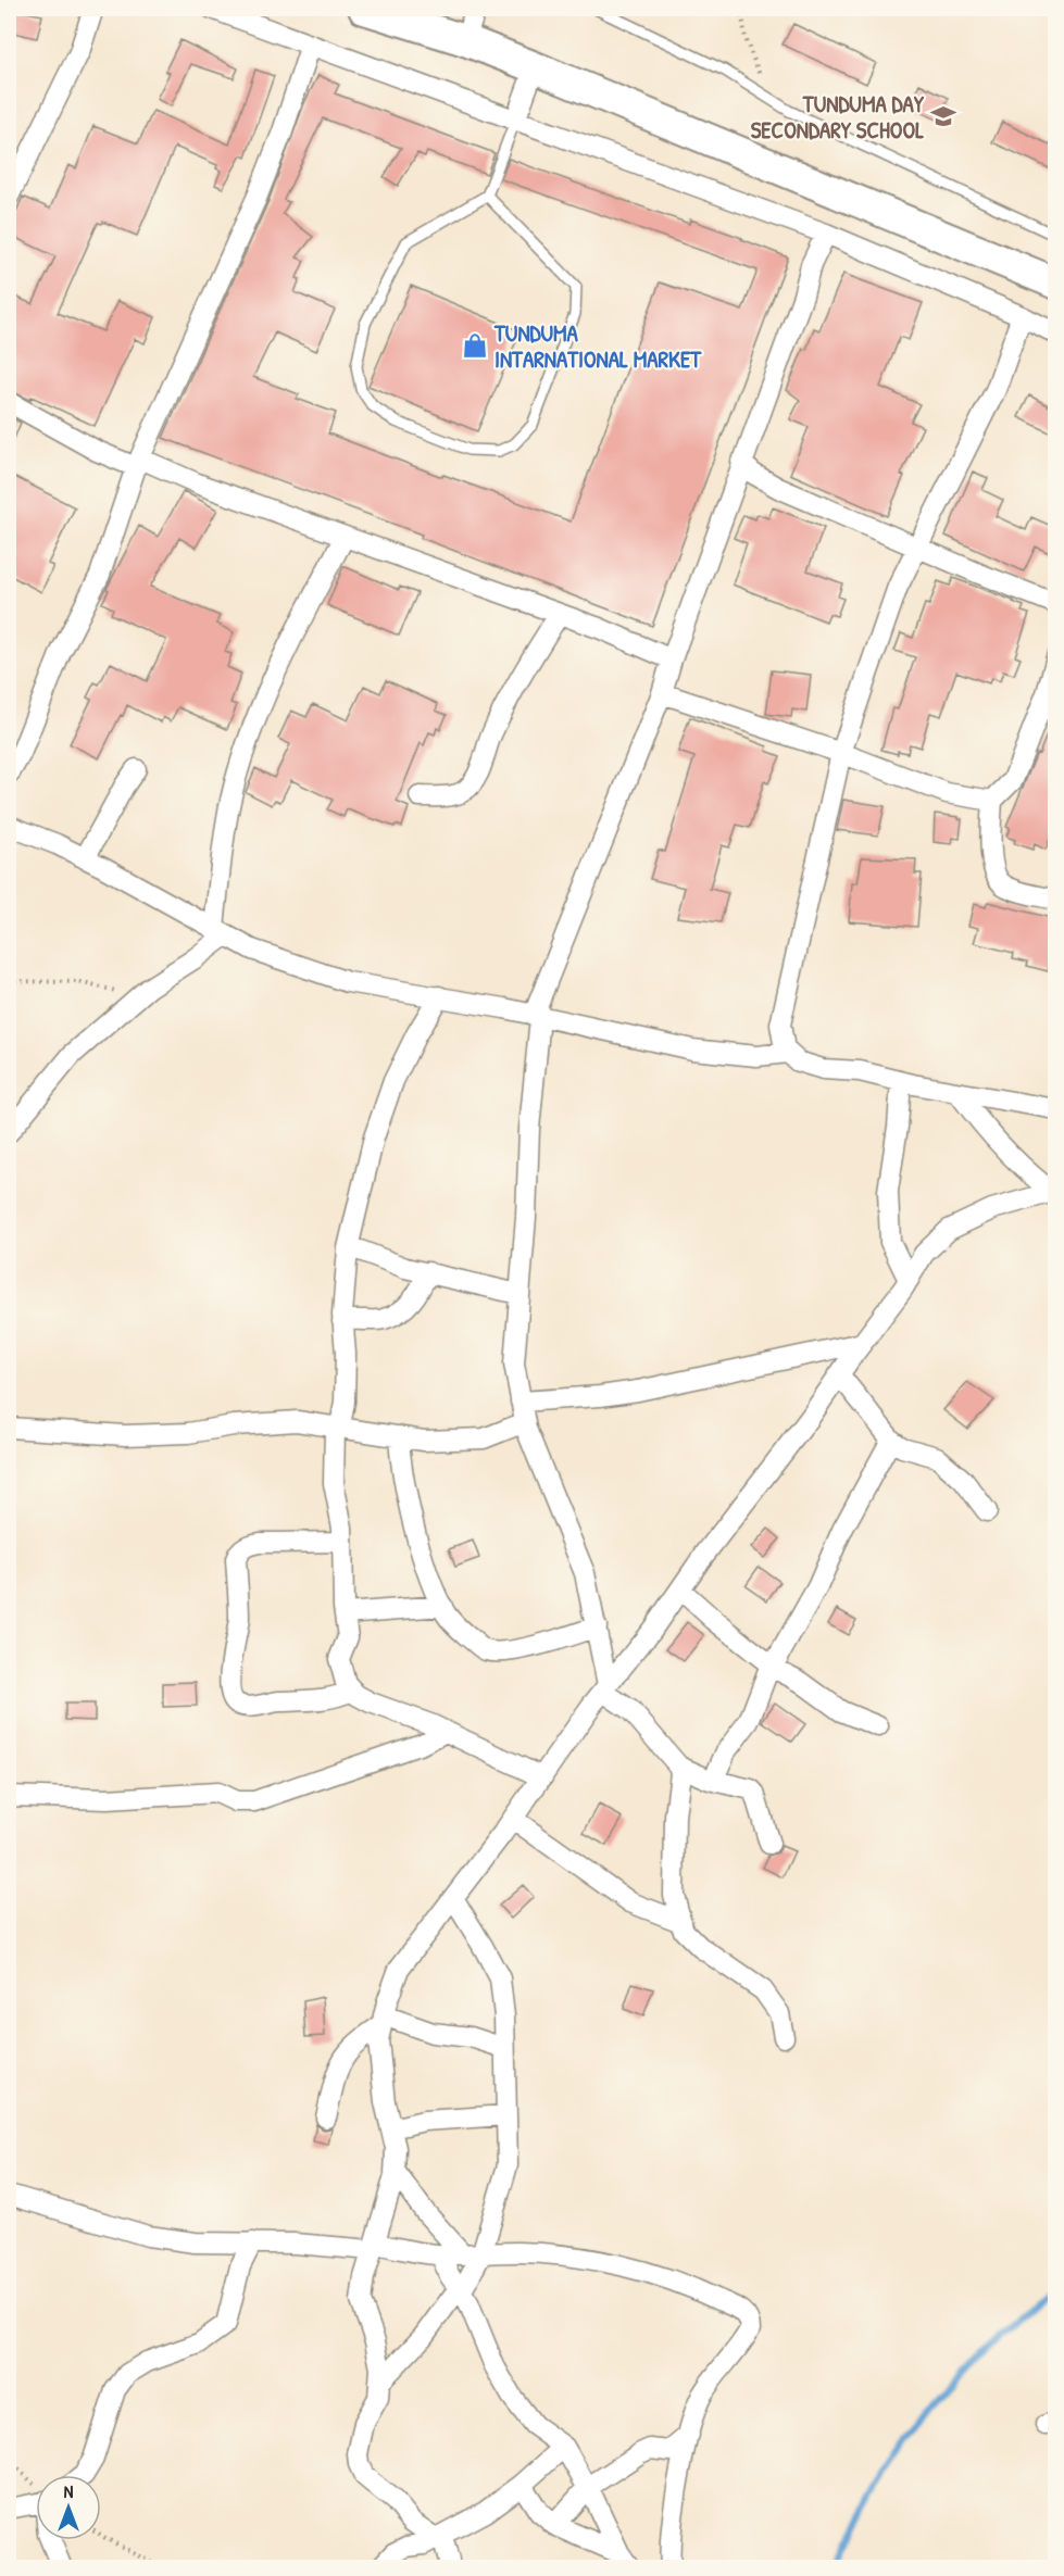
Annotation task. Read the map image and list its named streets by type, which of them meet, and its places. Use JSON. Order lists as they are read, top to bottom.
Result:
{
  "places": {
    "school or university": ["TUNDUMA DAY SECONDARY SCHOOL"],
    "shop": ["TUNDUMA INTARNATIONAL MARKET"]
  },
  "north": "top"
}
